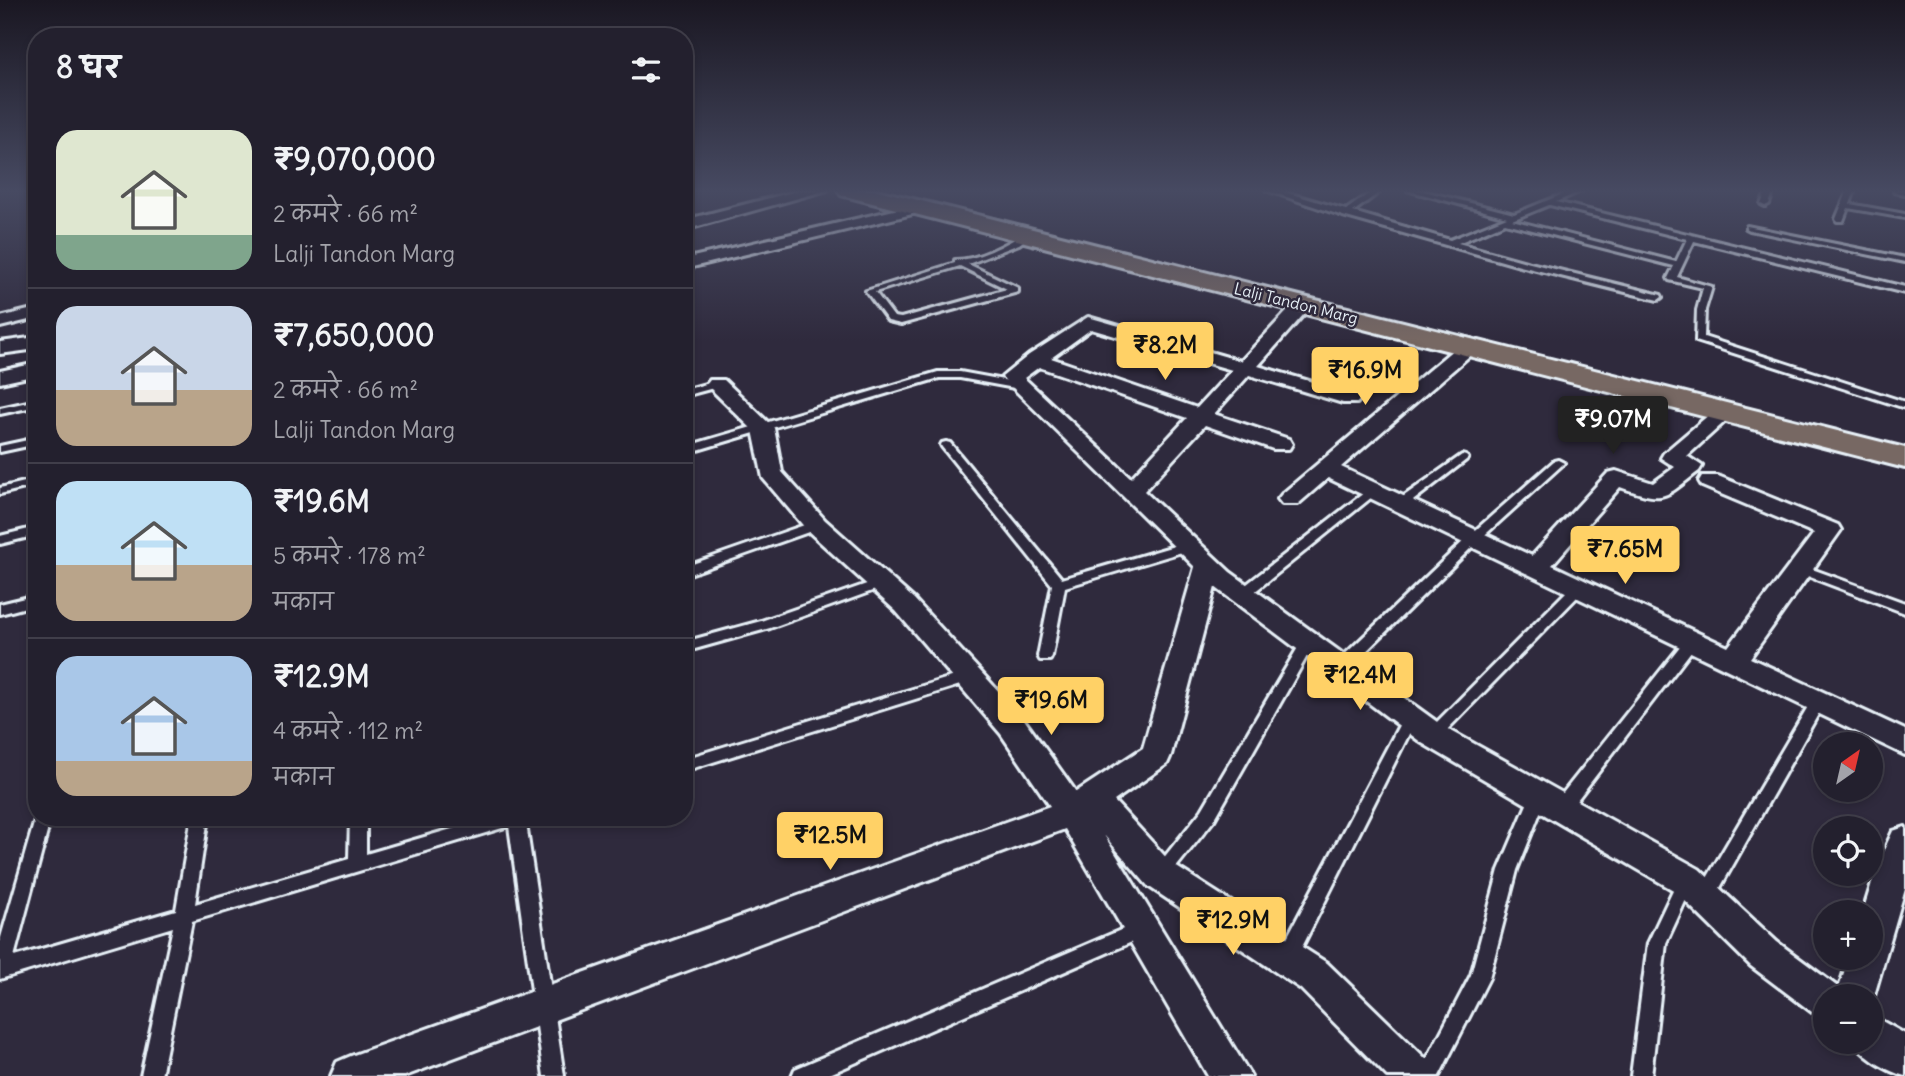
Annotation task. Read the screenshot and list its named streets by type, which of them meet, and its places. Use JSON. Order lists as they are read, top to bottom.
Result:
{
  "streets": {
    "main road": ["Lalji Tandon Marg"]
  },
  "north": "top right",
  "page": {
    "heading": "8 घर",
    "list": [
      {
        "name": "₹9,070,000",
        "note": "2 कमरे · 66 m² · Lalji Tandon Marg"
      },
      {
        "name": "₹7,650,000",
        "note": "2 कमरे · 66 m² · Lalji Tandon Marg"
      },
      {
        "name": "₹19.6M",
        "note": "5 कमरे · 178 m² · मकान"
      },
      {
        "name": "₹12.9M",
        "note": "4 कमरे · 112 m² · मकान"
      }
    ],
    "price": [
      "₹8.2M",
      "₹16.9M",
      "₹9.07M",
      "₹7.65M",
      "₹12.4M",
      "₹19.6M",
      "₹12.5M",
      "₹12.9M"
    ],
    "map_buttons": ["+", "−"]
  }
}
